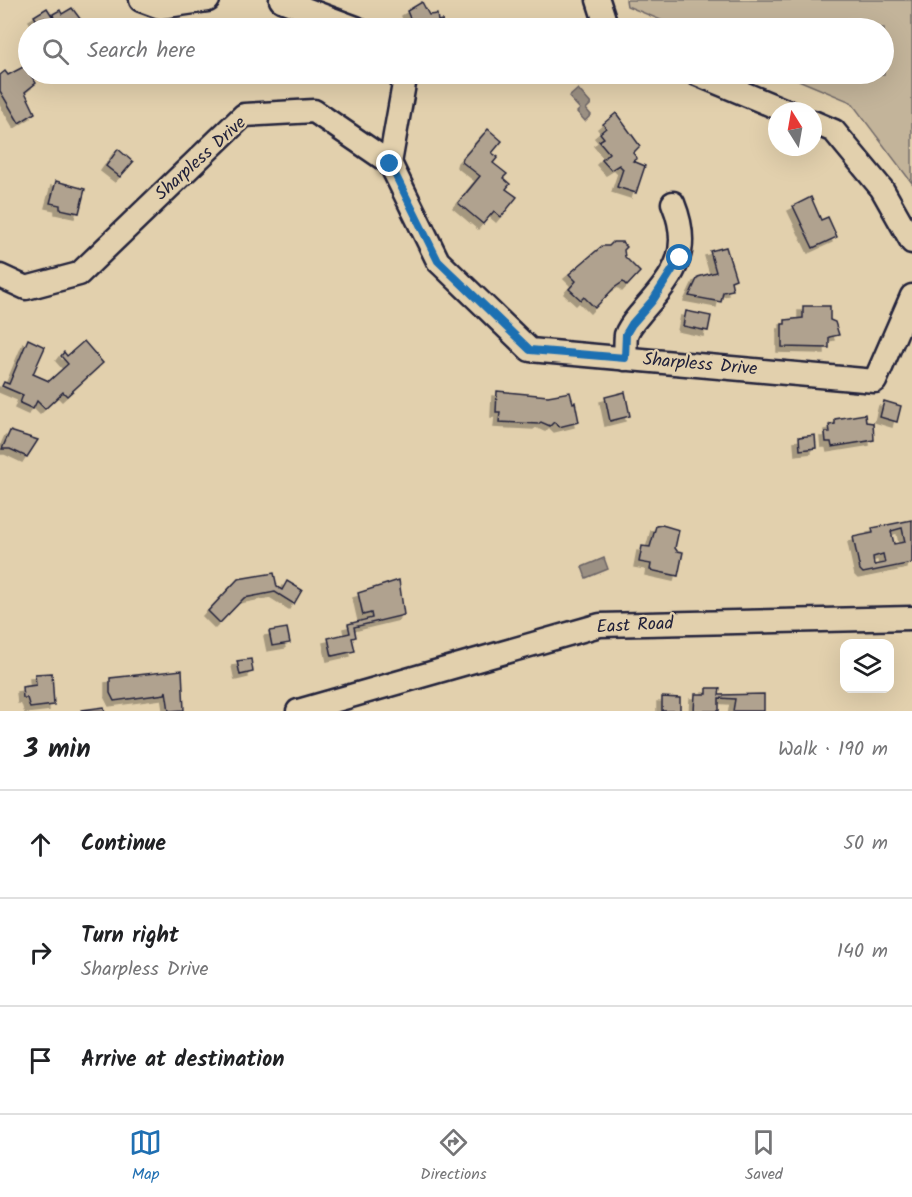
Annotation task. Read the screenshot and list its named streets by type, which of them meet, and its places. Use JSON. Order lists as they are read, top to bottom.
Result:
{
  "streets": {
    "street": ["Sharpless Drive", "East Road"]
  },
  "north": "top",
  "page": {
    "search": "Search here",
    "heading": ["3 min", "Walk · 190 m"],
    "list": [
      ["Continue", "50 m"],
      ["Turn right", "Sharpless Drive", "140 m"],
      "Arrive at destination"
    ],
    "nav": ["Map", "Directions", "Saved"]
  }
}
